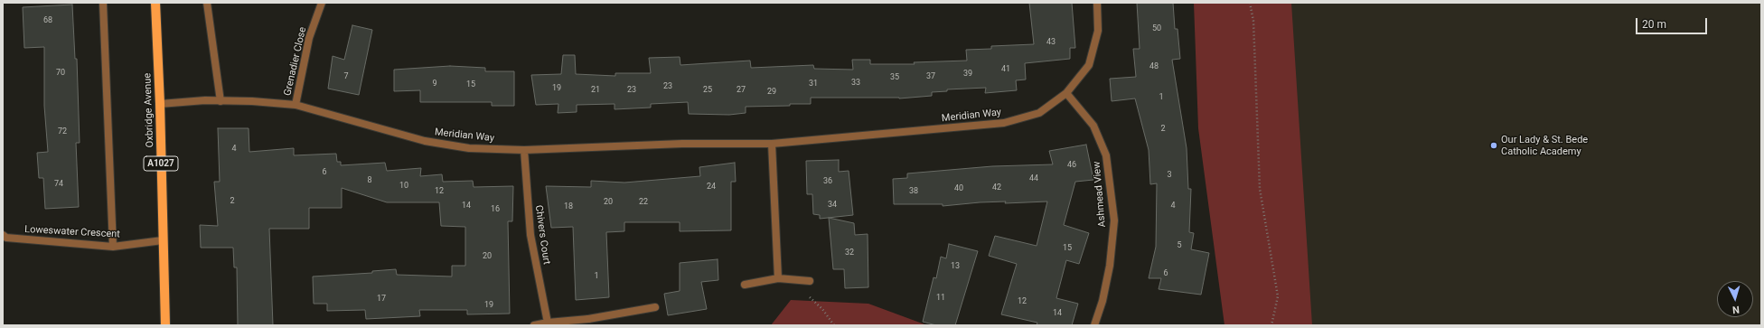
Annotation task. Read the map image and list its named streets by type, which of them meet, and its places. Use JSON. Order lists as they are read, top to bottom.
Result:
{
  "streets": {
    "main road": ["Oxbridge Avenue", "A1027"],
    "street": [
      "Grenadier Close",
      "Meridian Way",
      "Ashmead View",
      "Loweswater Crescent",
      "Chivers Court"
    ]
  },
  "crossings": [
    ["Grenadier Close", "Meridian Way"],
    ["Oxbridge Avenue", "Meridian Way"],
    ["Oxbridge Avenue", "Loweswater Crescent"],
    ["Meridian Way", "Ashmead View"],
    ["Meridian Way", "Chivers Court"]
  ],
  "places": ["Our Lady & St. Bede Catholic Academy"],
  "house_numbers": [
    "68",
    "50",
    "43",
    "48",
    "41",
    "70",
    "39",
    "7",
    "37",
    "35",
    "33",
    "9",
    "31",
    "15",
    "23",
    "19",
    "21",
    "23",
    "25",
    "27",
    "29",
    "1",
    "2",
    "72",
    "4",
    "46",
    "6",
    "3",
    "44",
    "8",
    "36",
    "74",
    "10",
    "24",
    "42",
    "40",
    "12",
    "38",
    "2",
    "20",
    "22",
    "34",
    "14",
    "4",
    "18",
    "16",
    "5",
    "15",
    "32",
    "20",
    "13",
    "6",
    "1",
    "11",
    "17",
    "12",
    "19",
    "14"
  ],
  "scale_bar": "20 m",
  "north": "bottom"
}
